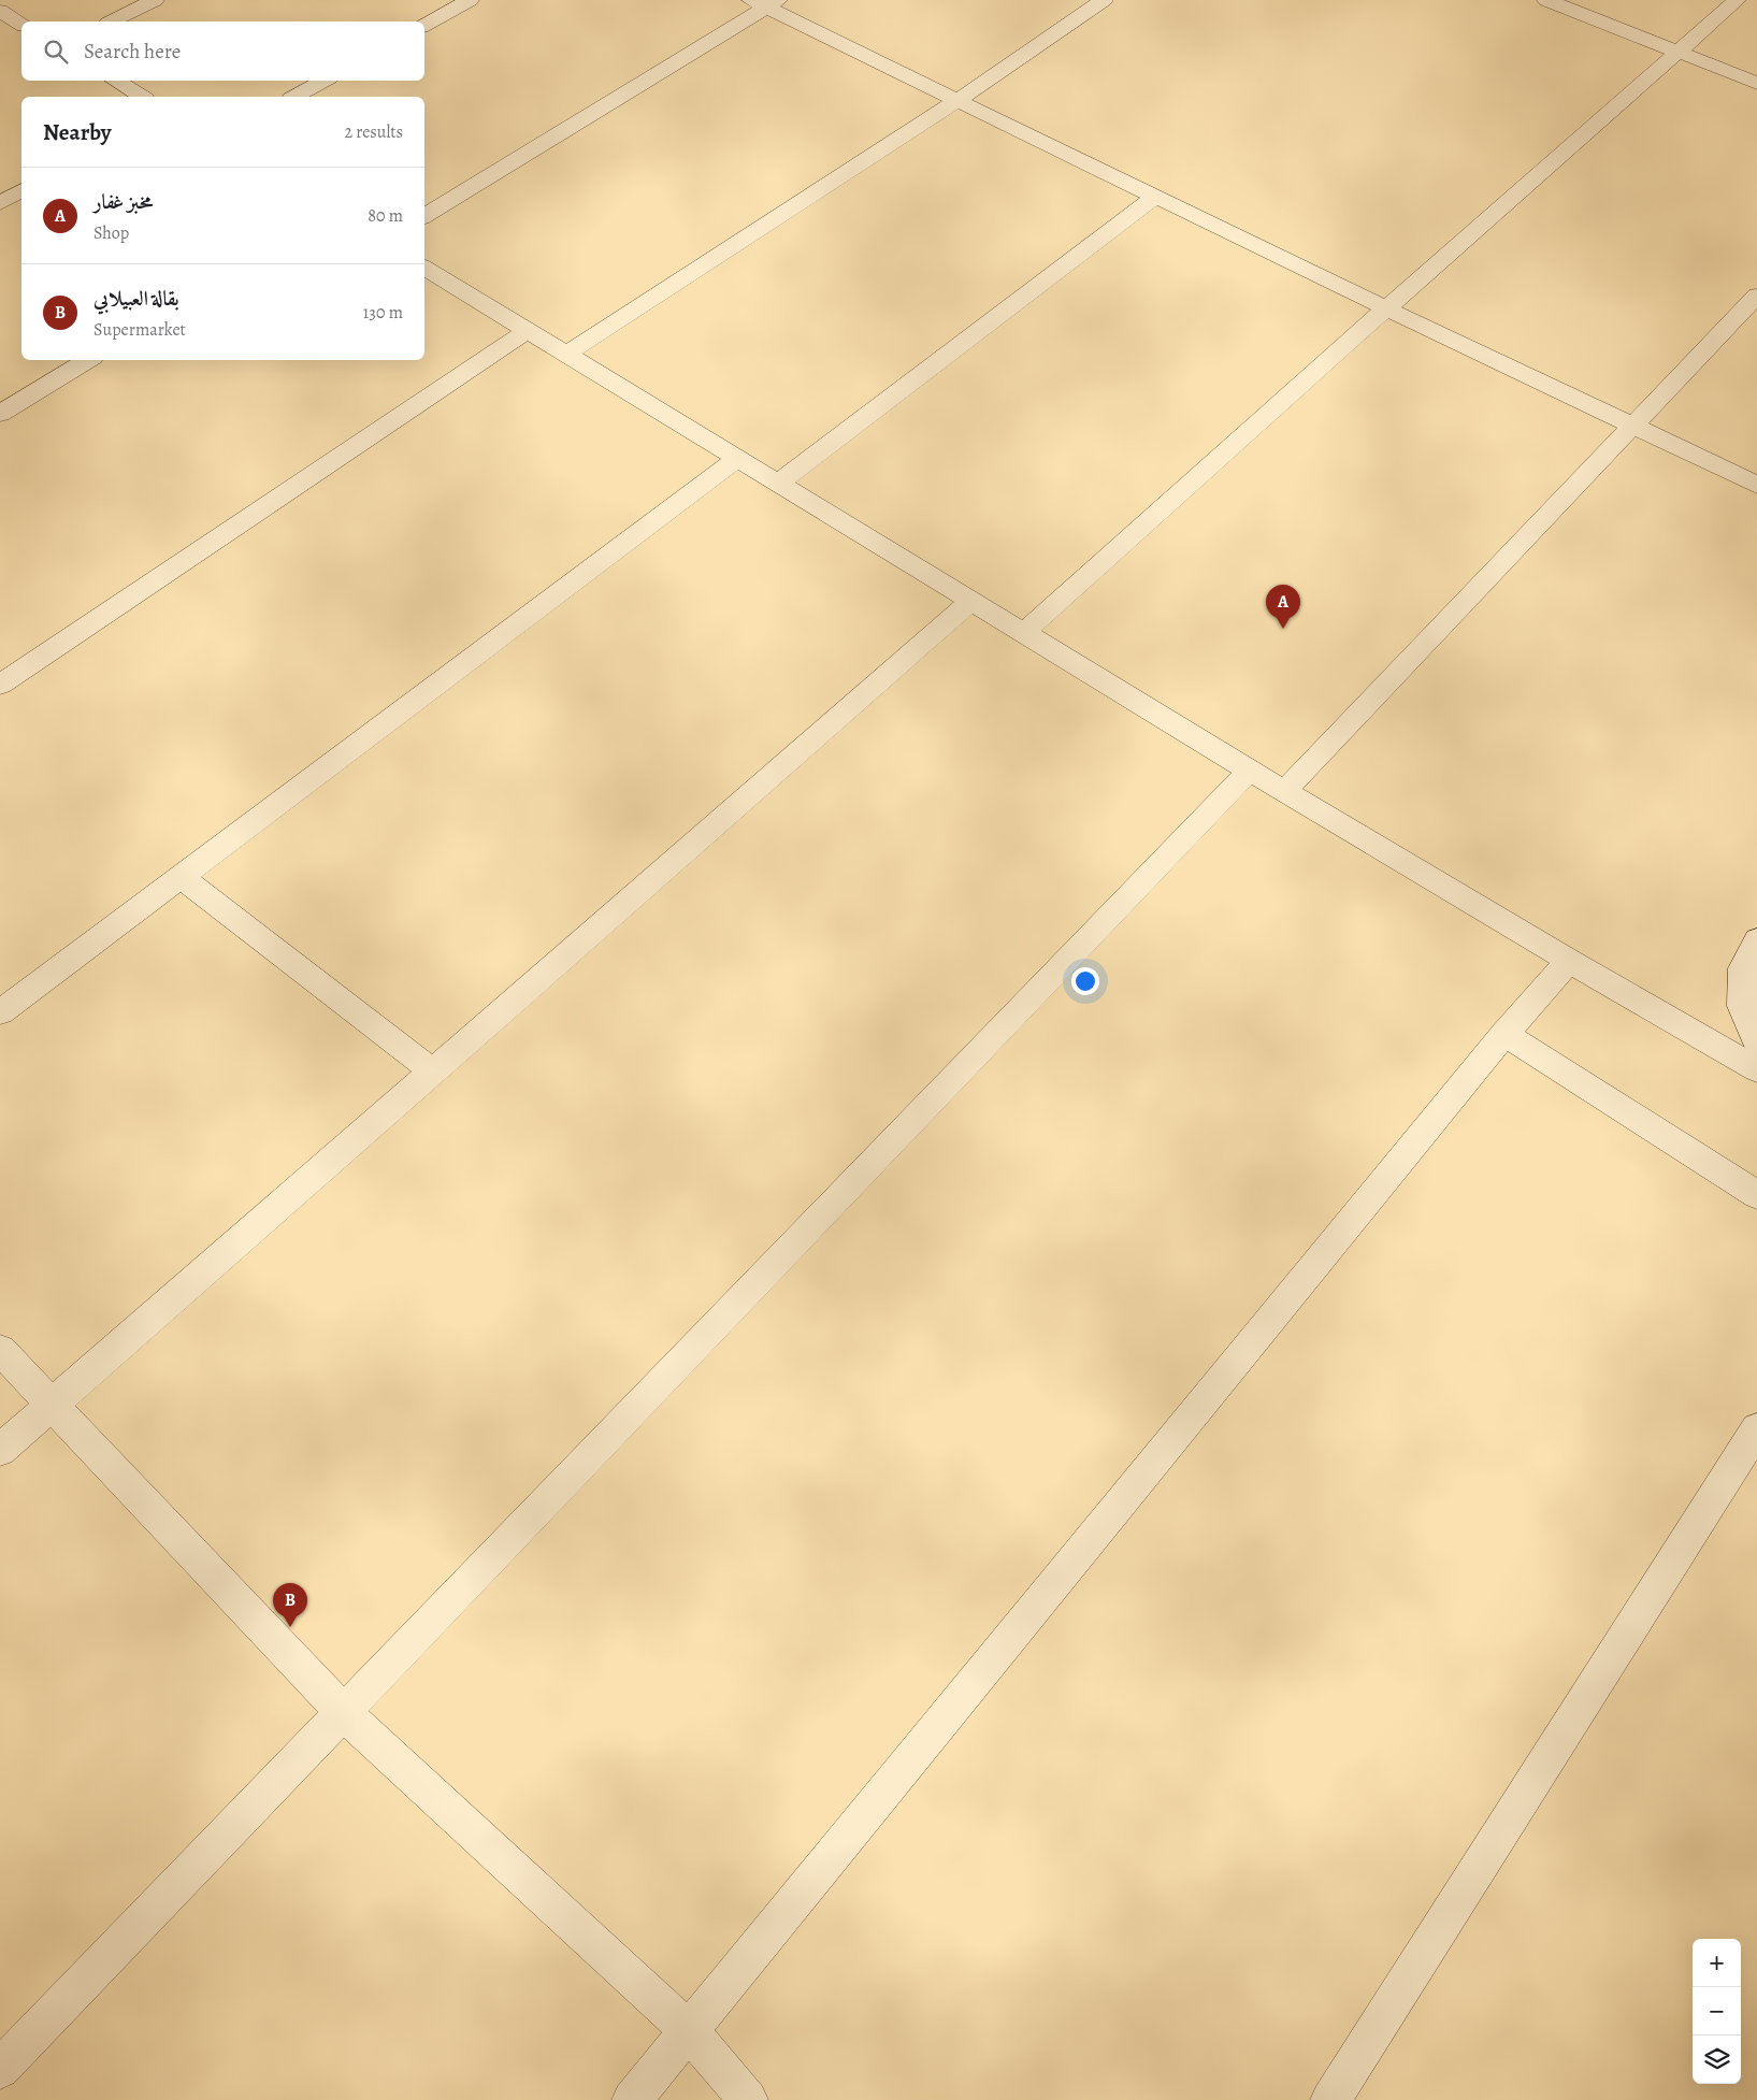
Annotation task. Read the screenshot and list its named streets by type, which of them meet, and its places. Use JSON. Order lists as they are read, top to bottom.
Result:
{
  "page": {
    "search": "Search here",
    "heading": ["Nearby", "2 results"],
    "list": [
      {
        "mark": "A",
        "name": "مخبز غفار",
        "note": "Shop",
        "value": "80 m"
      },
      {
        "mark": "B",
        "name": "بقالة العبيلابي",
        "note": "Supermarket",
        "value": "130 m"
      }
    ],
    "pins": ["A", "B"],
    "map_buttons": ["+", "−"]
  }
}
